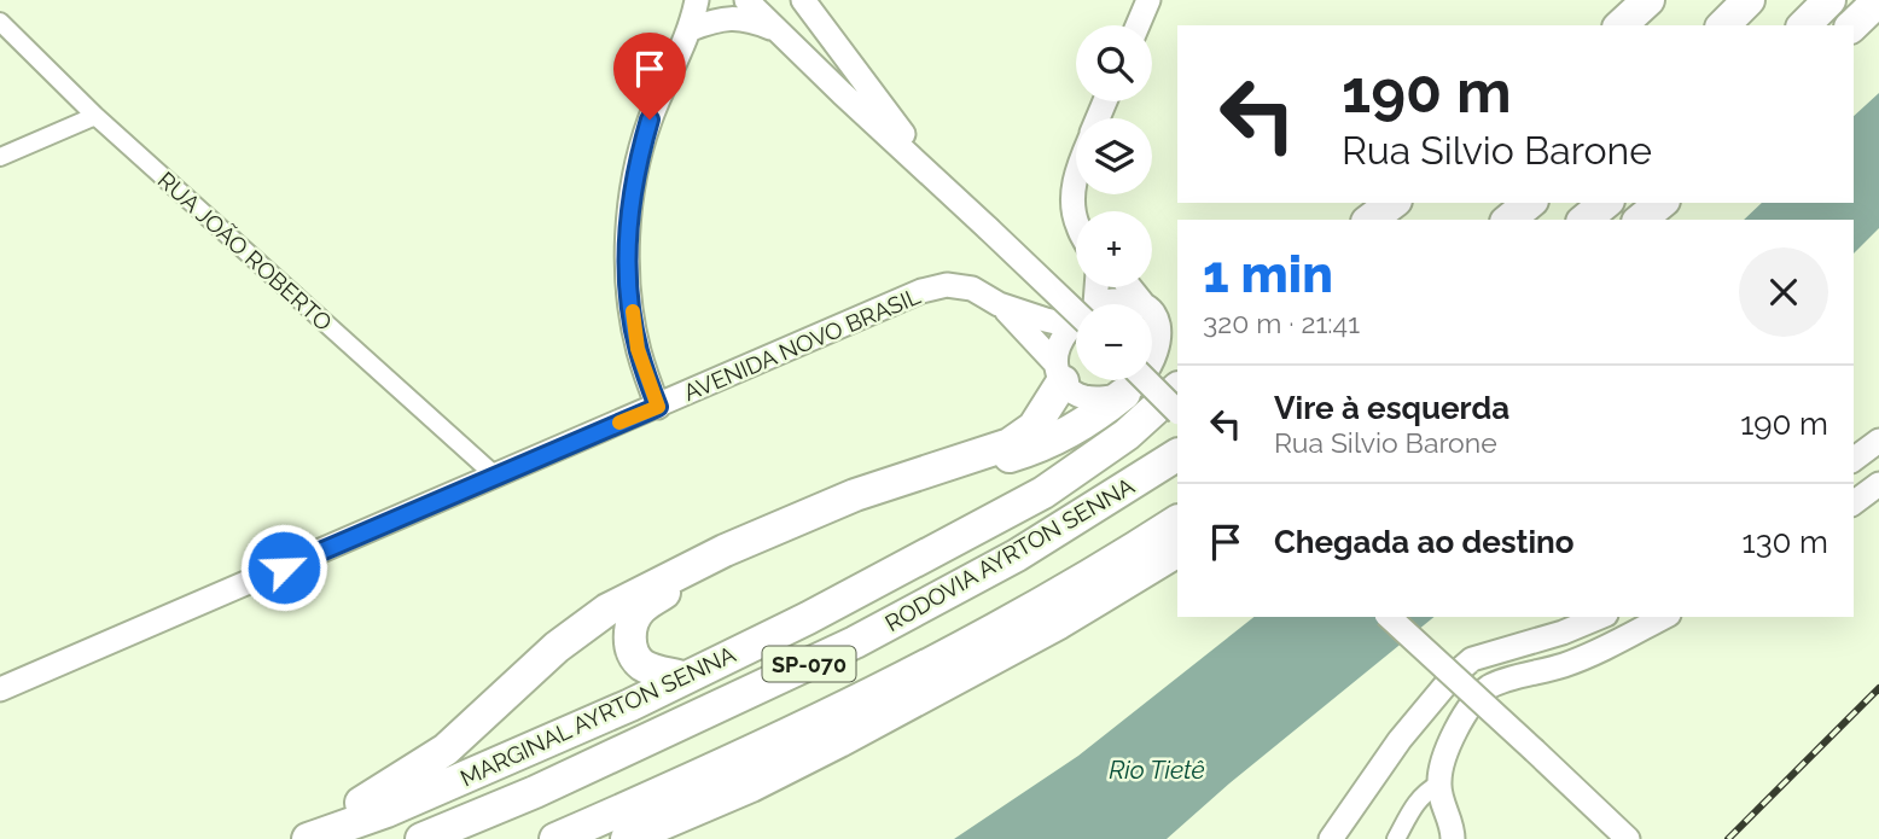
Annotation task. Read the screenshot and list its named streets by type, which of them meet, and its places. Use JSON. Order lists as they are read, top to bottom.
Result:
{
  "streets": {
    "highway": ["RODOVIA AYRTON SENNA", "SP-070", "MARGINAL AYRTON SENNA"],
    "street": ["RUA JOÃO ROBERTO", "AVENIDA NOVO BRASIL"]
  },
  "crossings": [
    ["RUA JOÃO ROBERTO", "AVENIDA NOVO BRASIL"]
  ],
  "water": ["Rio Tietê"],
  "page": {
    "map_buttons": ["+", "−"],
    "turn": ["190 m", "Rua Silvio Barone"],
    "heading": ["1 min", "320 m · 21:41"],
    "list": [
      {
        "name": "Vire à esquerda",
        "note": "Rua Silvio Barone",
        "value": "190 m"
      },
      {
        "name": "Chegada ao destino",
        "value": "130 m"
      }
    ]
  }
}
